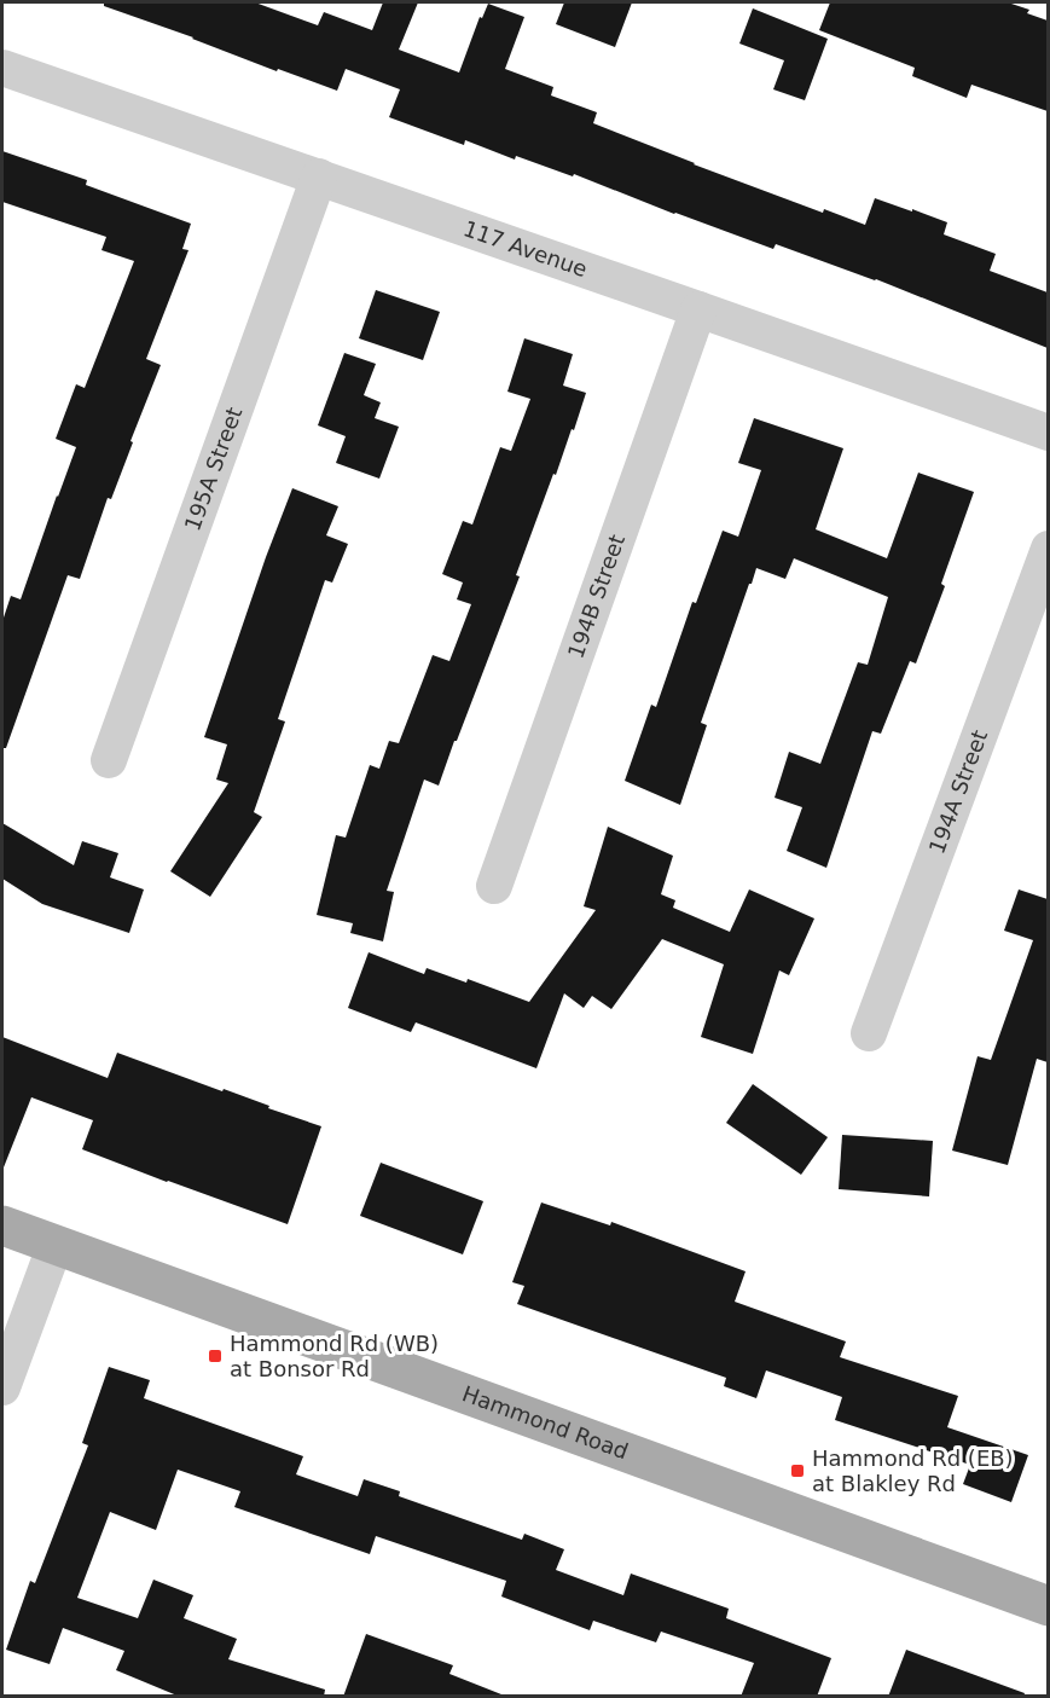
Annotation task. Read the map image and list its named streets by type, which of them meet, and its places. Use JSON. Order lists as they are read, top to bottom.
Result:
{
  "streets": {
    "main road": ["Hammond Road"],
    "street": [
      "117 Avenue",
      "195A Street",
      "194B Street",
      "194A Street"
    ]
  },
  "crossings": [
    ["117 Avenue", "195A Street"],
    ["117 Avenue", "194B Street"]
  ],
  "places": {
    "transit": ["Hammond Rd (WB) at Bonsor Rd", "Hammond Rd (EB) at Blakley Rd"]
  }
}
